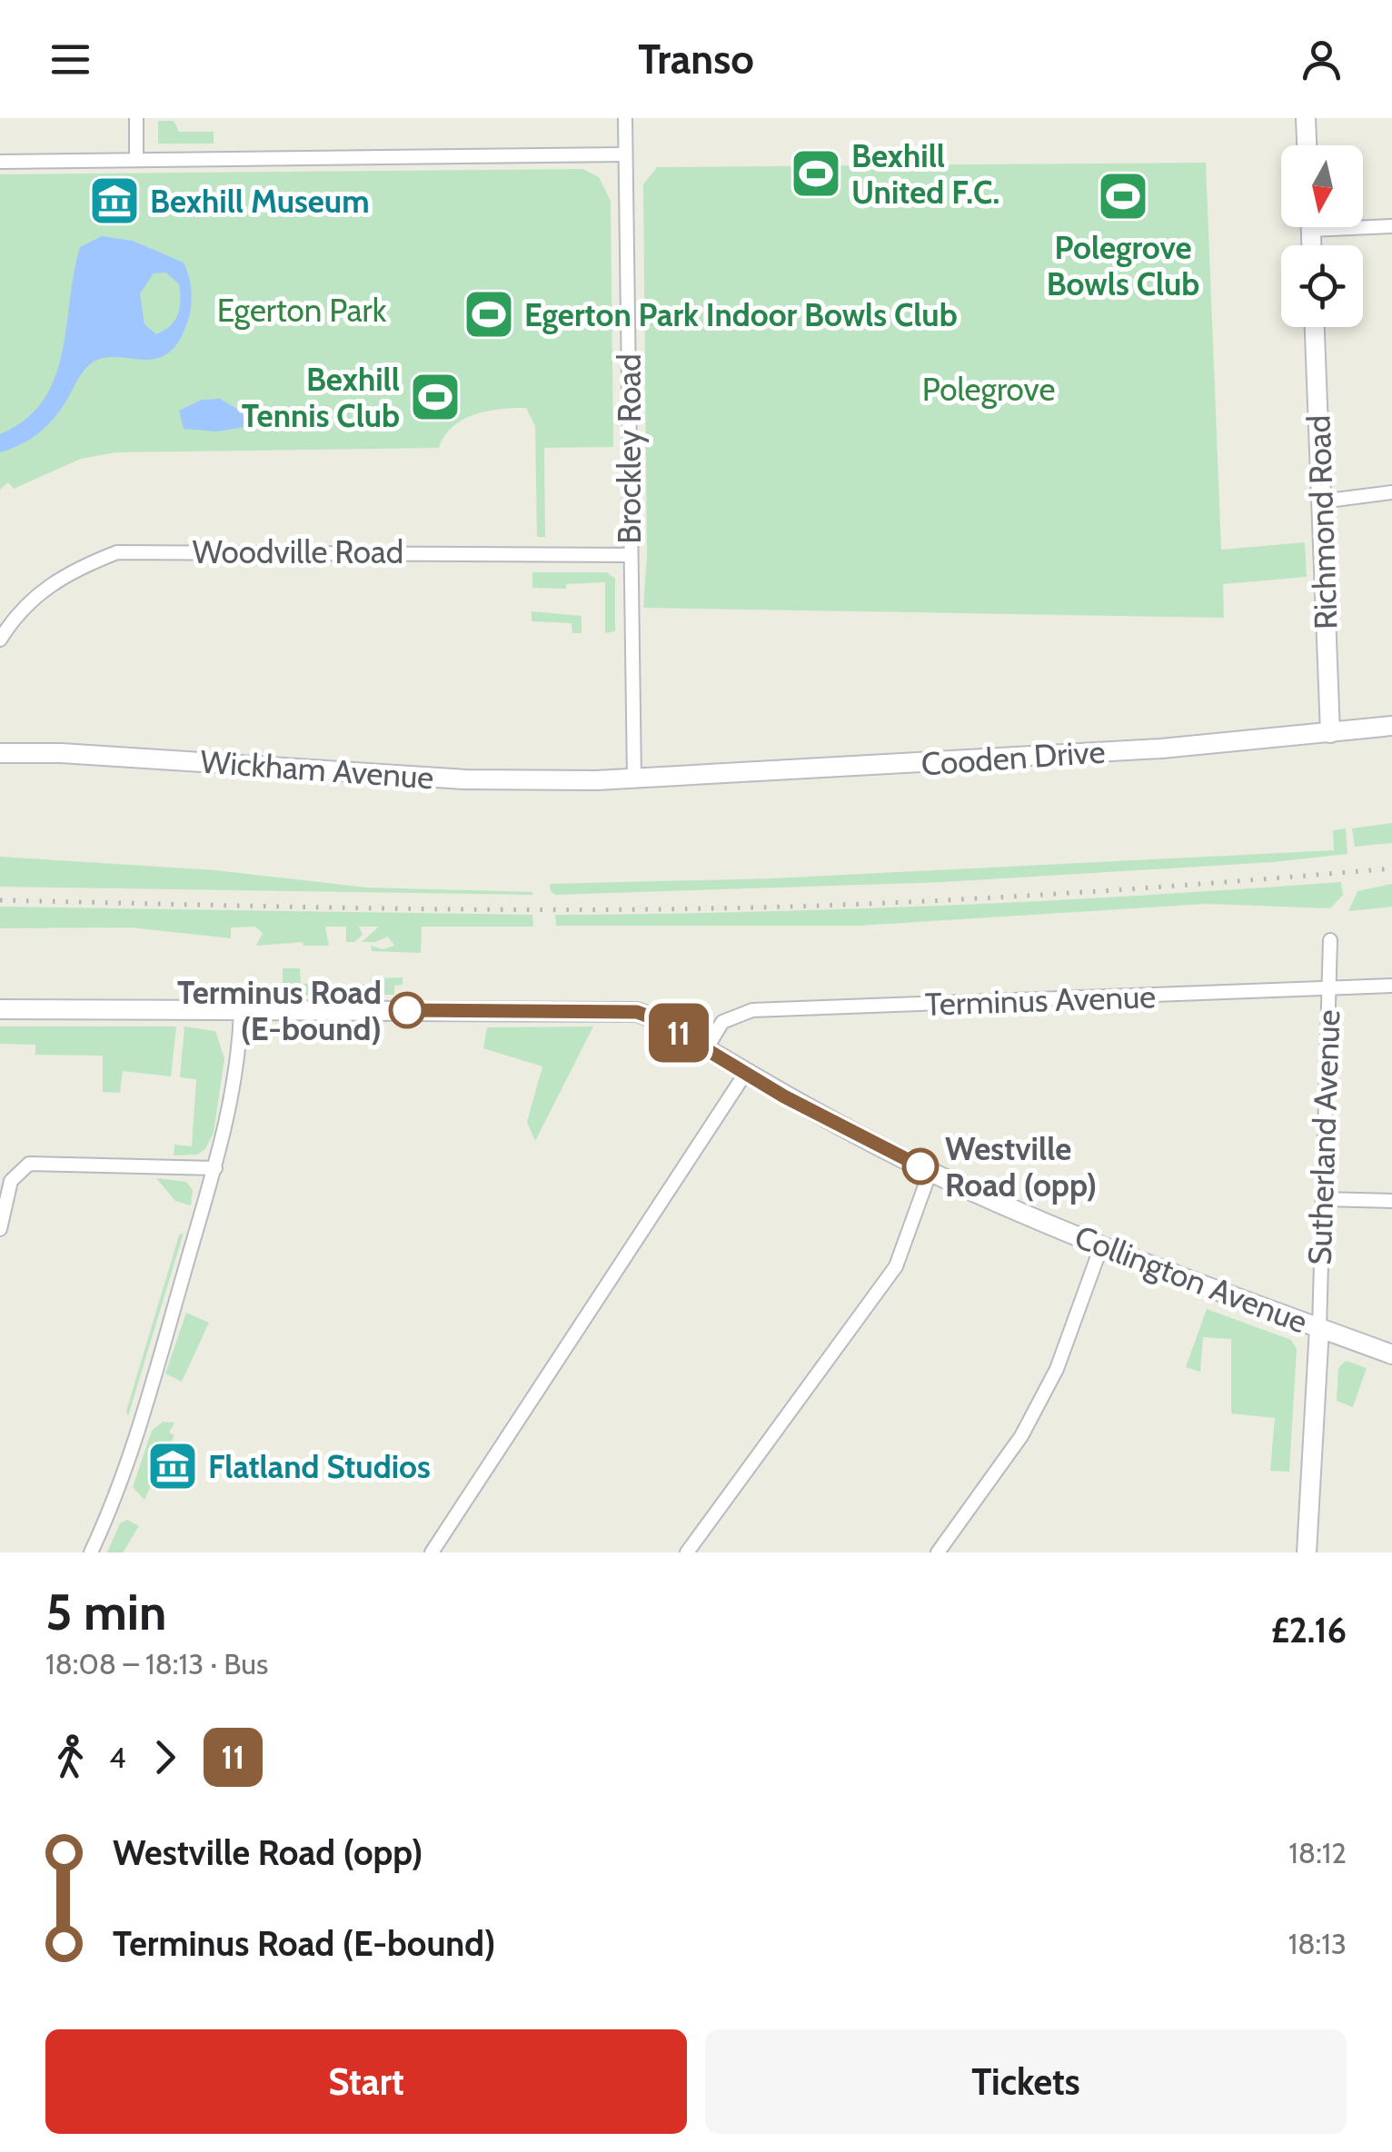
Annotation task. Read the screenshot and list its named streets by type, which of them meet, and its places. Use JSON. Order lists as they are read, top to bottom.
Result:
{
  "streets": {
    "main road": [
      "Richmond Road",
      "Cooden Drive",
      "Wickham Avenue",
      "Sutherland Avenue",
      "Collington Avenue"
    ],
    "street": ["Brockley Road", "Woodville Road", "Terminus Avenue"]
  },
  "crossings": [
    ["Brockley Road", "Woodville Road"],
    ["Brockley Road", "Cooden Drive"],
    ["Brockley Road", "Wickham Avenue"],
    ["Richmond Road", "Cooden Drive"],
    ["Cooden Drive", "Wickham Avenue"],
    ["Terminus Avenue", "Sutherland Avenue"],
    ["Terminus Avenue", "Collington Avenue"],
    ["Sutherland Avenue", "Collington Avenue"]
  ],
  "parks": ["Egerton Park", "Polegrove"],
  "places": {
    "sports": [
      "Bexhill United F.C.",
      "Polegrove Bowls Club",
      "Egerton Park Indoor Bowls Club",
      "Bexhill Tennis Club"
    ],
    "museum": ["Bexhill Museum", "Flatland Studios"],
    "other": ["Terminus Road (E-bound)", "Westville Road (opp)"]
  },
  "lines": ["bus line 11"],
  "north": "bottom",
  "page": {
    "header": "Transo",
    "on_map": "11",
    "heading": ["5 min", "18:08 – 18:13 · Bus", "£2.16"],
    "legs": ["4", "11"],
    "list": [
      {
        "name": "Westville Road (opp)",
        "value": "18:12"
      },
      {
        "name": "Terminus Road (E-bound)",
        "value": "18:13"
      }
    ],
    "buttons": ["Start", "Tickets"]
  }
}
